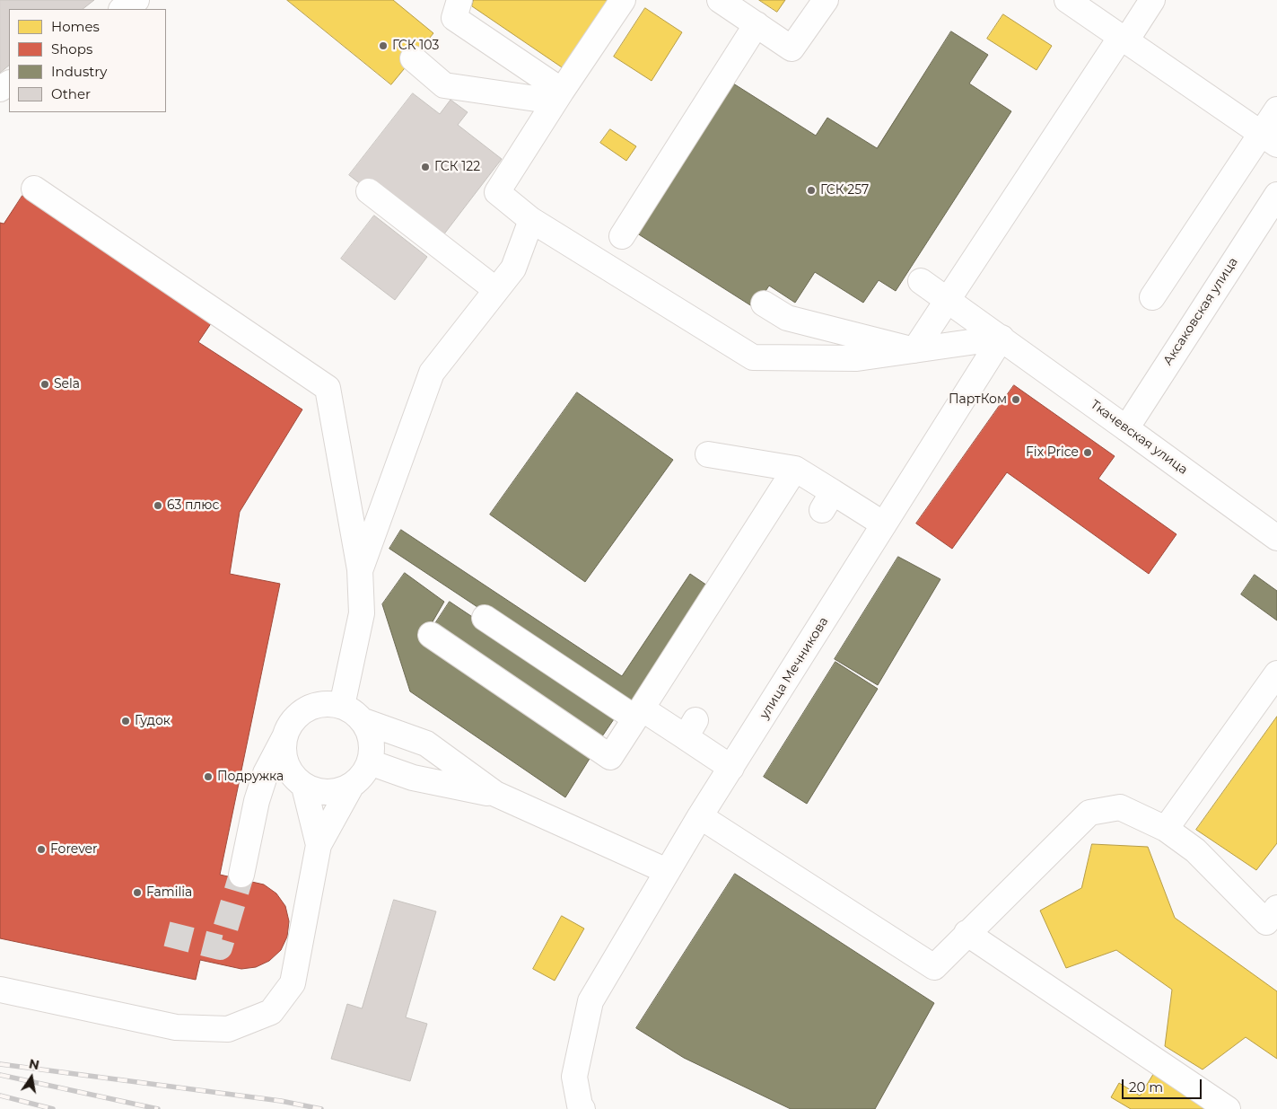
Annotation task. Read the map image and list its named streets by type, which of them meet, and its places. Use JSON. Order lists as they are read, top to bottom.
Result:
{
  "streets": {
    "street": ["Аксаковская улица", "Ткачевская улица", "улица Мечникова"]
  },
  "crossings": [
    ["Аксаковская улица", "Ткачевская улица"],
    ["Ткачевская улица", "улица Мечникова"]
  ],
  "places": [
    "ГСК 103",
    "ГСК 122",
    "ГСК 257",
    "Sela",
    "ПартКом",
    "Fix Price",
    "63 плюс",
    "Гудок",
    "Подружка",
    "Forever",
    "Familia"
  ],
  "legend": [
    "Homes",
    "Shops",
    "Industry",
    "Other"
  ],
  "scale_bar": "20 m",
  "north": "top"
}
